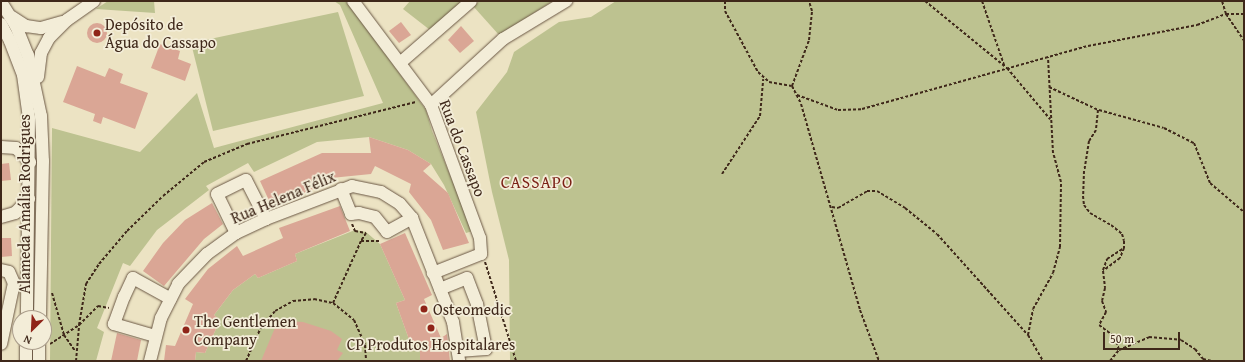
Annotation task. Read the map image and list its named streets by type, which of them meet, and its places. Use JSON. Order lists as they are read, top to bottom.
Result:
{
  "streets": {
    "street": ["Rua do Cassapo", "Rua Helena Félix", "Alameda Amália Rodrigues"]
  },
  "districts": ["CASSAPO"],
  "places": [
    "Depósito de Água do Cassapo",
    "Osteomedic",
    "CP Produtos Hospitalares",
    "The Gentlemen Company"
  ],
  "scale_bar": "50 m",
  "north": "bottom left"
}
